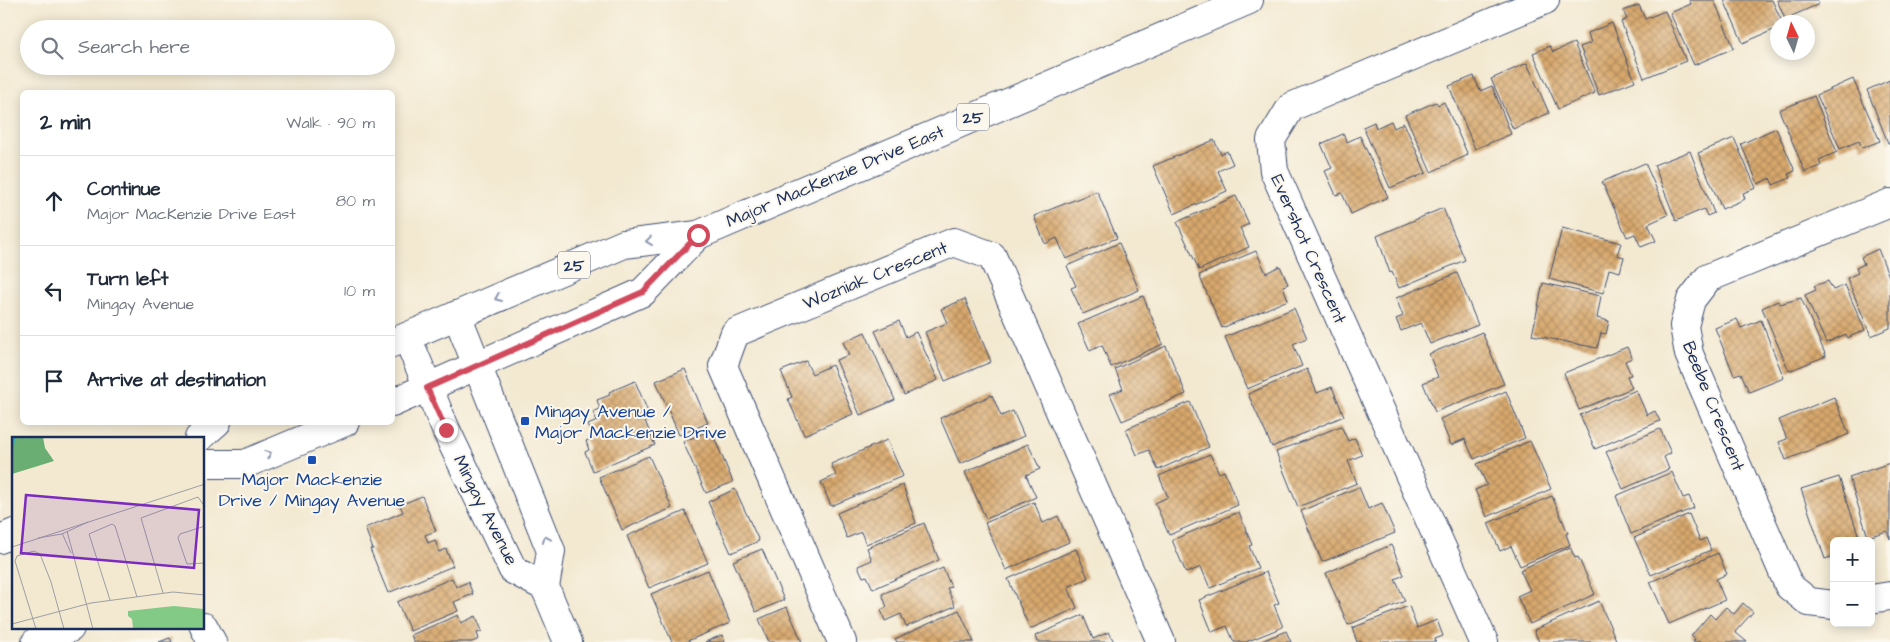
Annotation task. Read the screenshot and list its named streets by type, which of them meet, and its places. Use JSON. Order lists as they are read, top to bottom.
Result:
{
  "streets": {
    "street": [
      "25",
      "Major MacKenzie Drive East",
      "Evershot Crescent",
      "Wozniak Crescent",
      "Beebe Crescent",
      "Mingay Avenue"
    ]
  },
  "crossings": [
    ["Major MacKenzie Drive East", "Mingay Avenue"]
  ],
  "places": {
    "transit": ["Mingay Avenue / Major Mackenzie Drive", "Major Mackenzie Drive / Mingay Avenue"]
  },
  "north": "top",
  "page": {
    "search": "Search here",
    "heading": ["2 min", "Walk · 90 m"],
    "list": [
      ["Continue", "Major MacKenzie Drive East", "80 m"],
      ["Turn left", "Mingay Avenue", "10 m"],
      "Arrive at destination"
    ],
    "map_buttons": ["+", "−"]
  }
}
